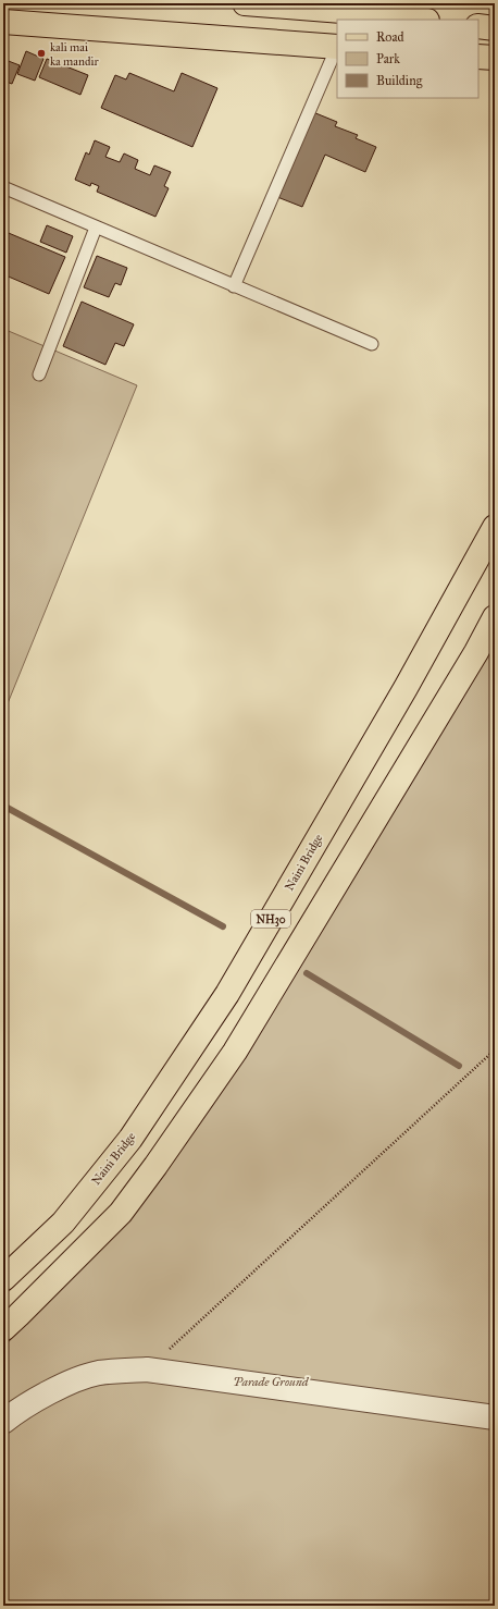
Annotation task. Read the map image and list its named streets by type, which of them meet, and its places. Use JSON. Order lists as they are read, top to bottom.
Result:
{
  "streets": {
    "main road": ["Naini Bridge", "NH30"]
  },
  "parks": ["Parade Ground"],
  "places": ["kali mai ka mandir"],
  "legend": ["Road", "Park", "Building"]
}
